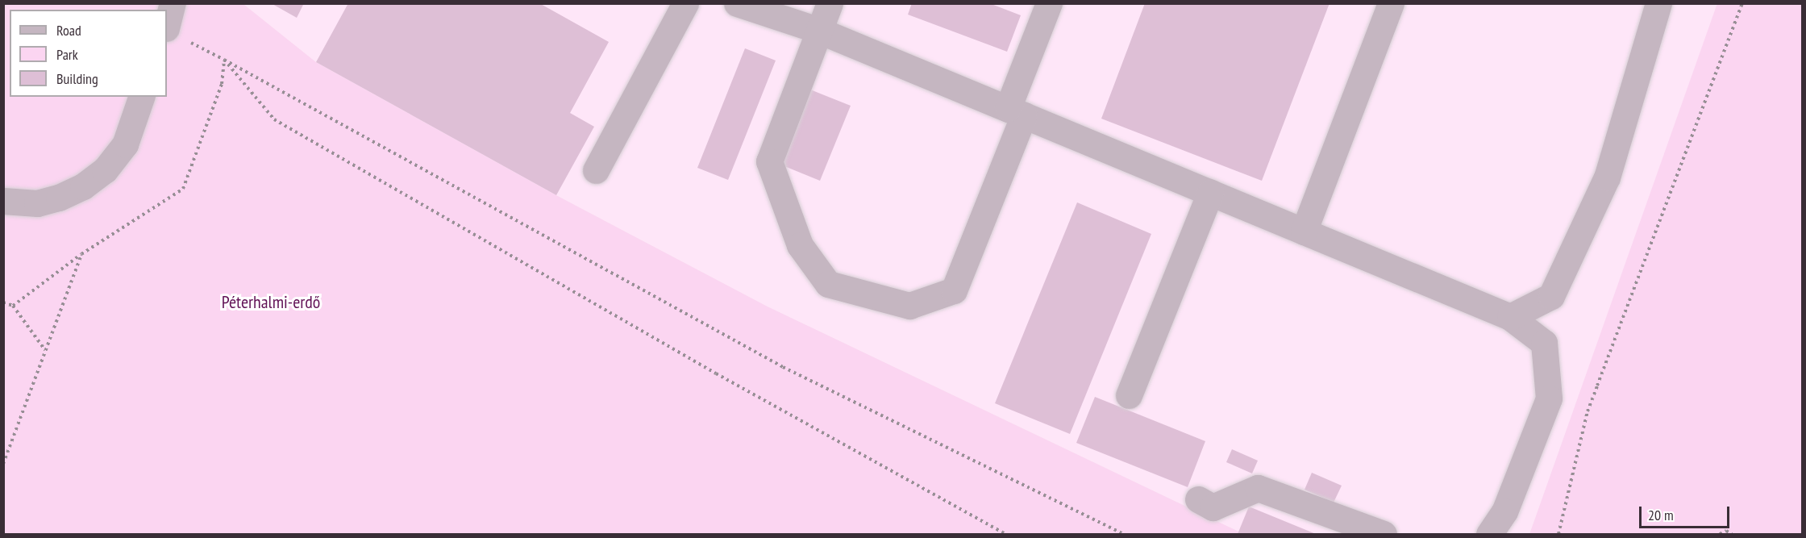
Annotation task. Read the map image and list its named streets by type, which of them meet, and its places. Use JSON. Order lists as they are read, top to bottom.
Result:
{
  "parks": ["Péterhalmi-erdő"],
  "legend": ["Road", "Park", "Building"],
  "scale_bar": "20 m"
}
